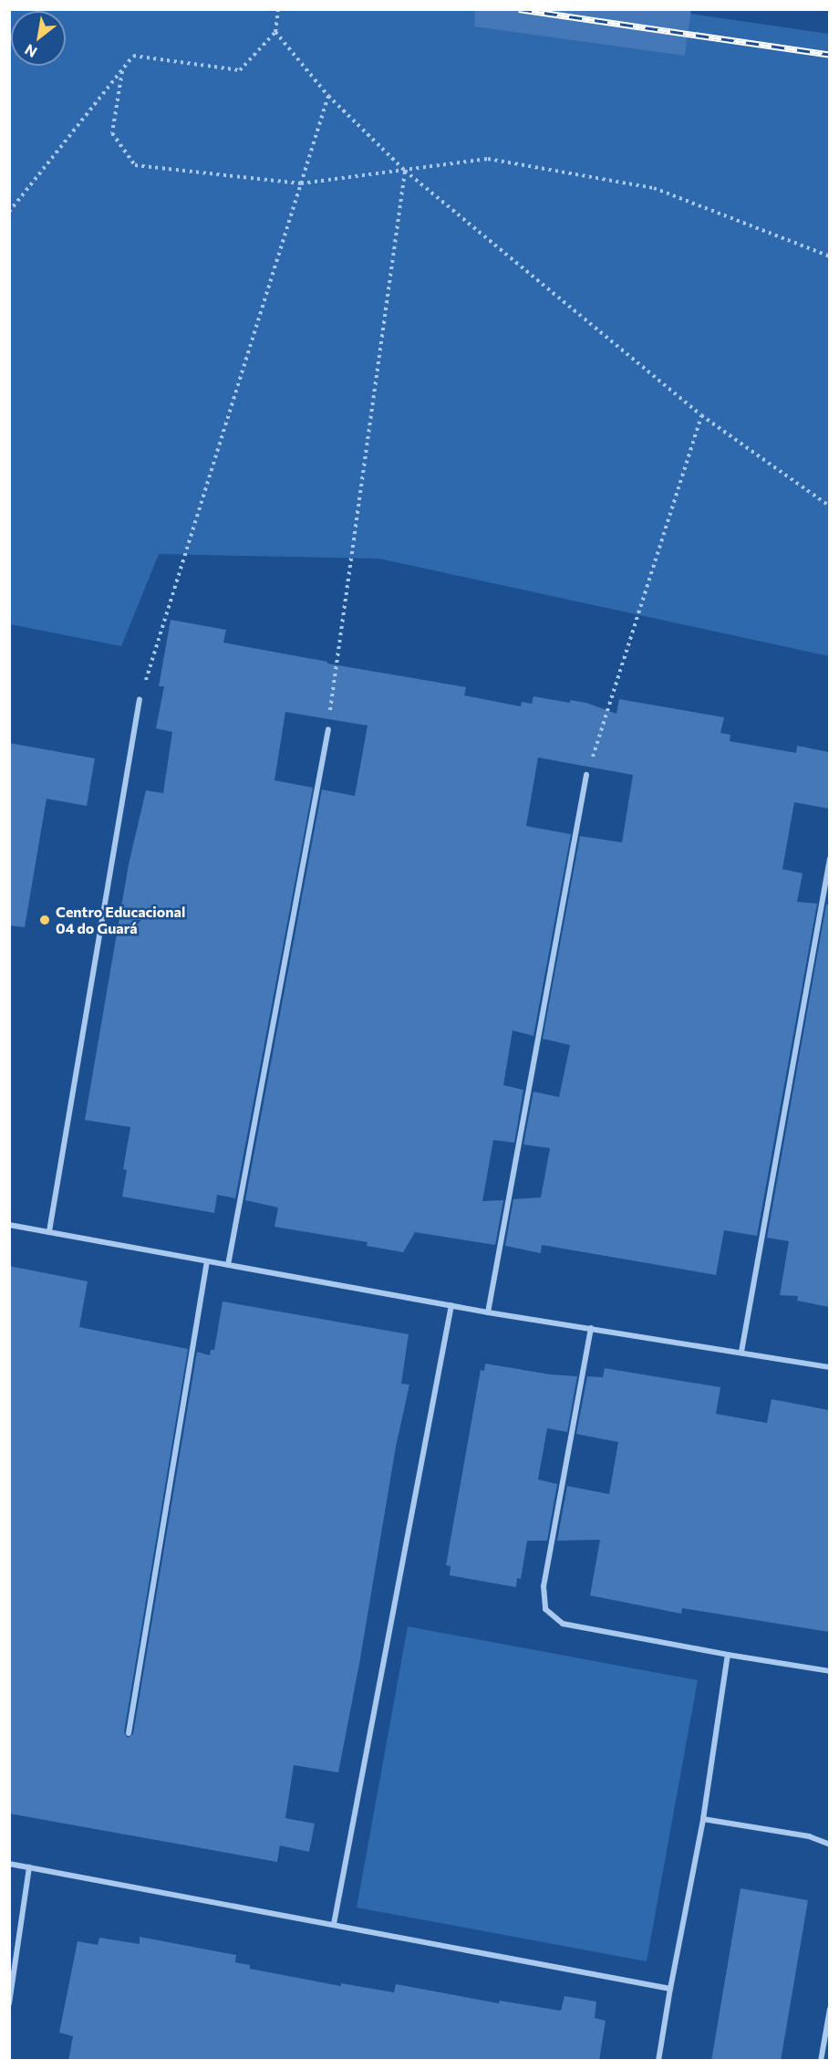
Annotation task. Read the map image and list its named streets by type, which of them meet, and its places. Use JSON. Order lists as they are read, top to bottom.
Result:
{
  "places": ["Centro Educacional 04 do Guará"],
  "north": "bottom left"
}
